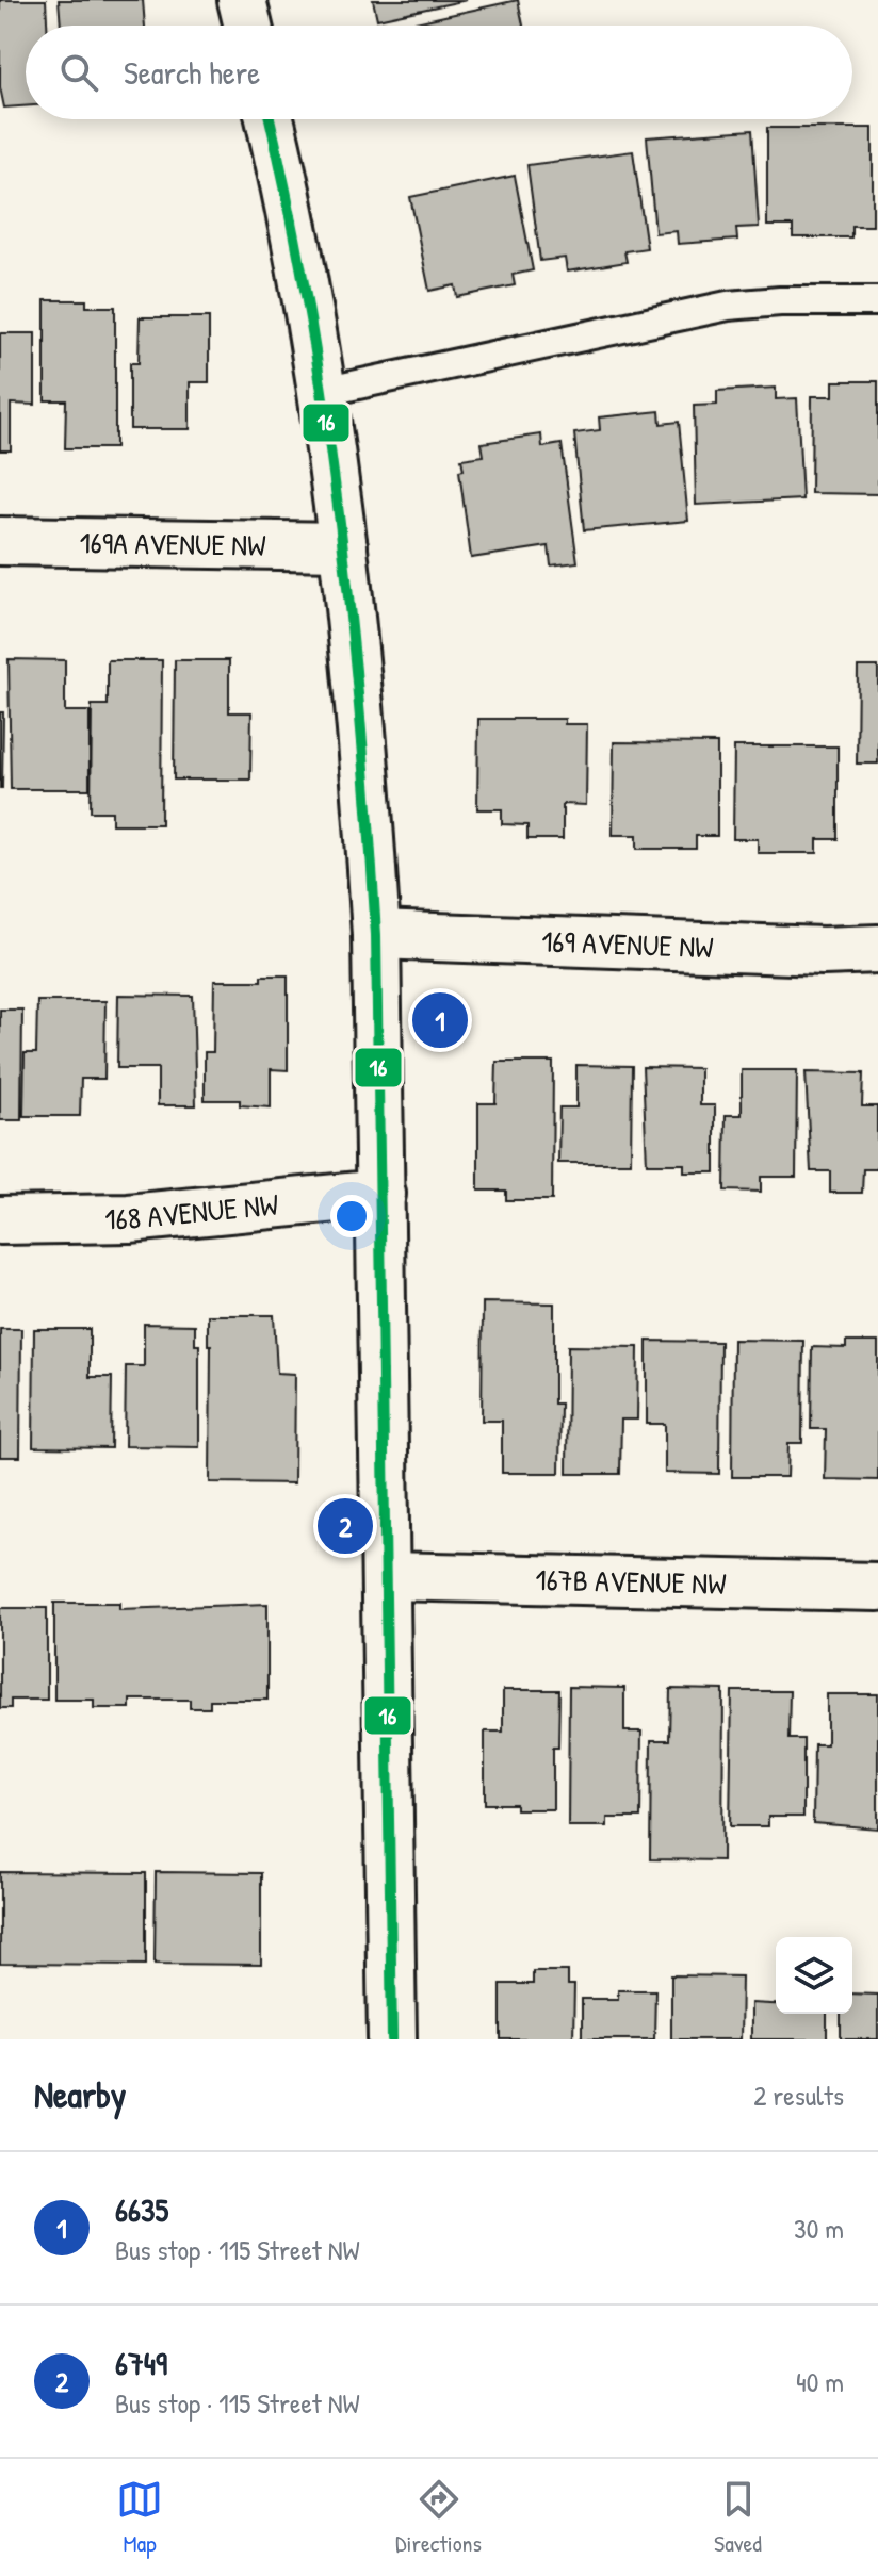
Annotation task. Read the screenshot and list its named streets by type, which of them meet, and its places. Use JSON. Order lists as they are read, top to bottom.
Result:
{
  "streets": {
    "street": [
      "169A AVENUE NW",
      "169 AVENUE NW",
      "168 AVENUE NW",
      "167B AVENUE NW"
    ]
  },
  "lines": ["transit line 16"],
  "page": {
    "search": "Search here",
    "pins": ["1", "2"],
    "heading": ["Nearby", "2 results"],
    "list": [
      {
        "mark": "1",
        "name": "6635",
        "note": "Bus stop · 115 Street NW",
        "value": "30 m"
      },
      {
        "mark": "2",
        "name": "6749",
        "note": "Bus stop · 115 Street NW",
        "value": "40 m"
      }
    ],
    "nav": ["Map", "Directions", "Saved"]
  }
}
